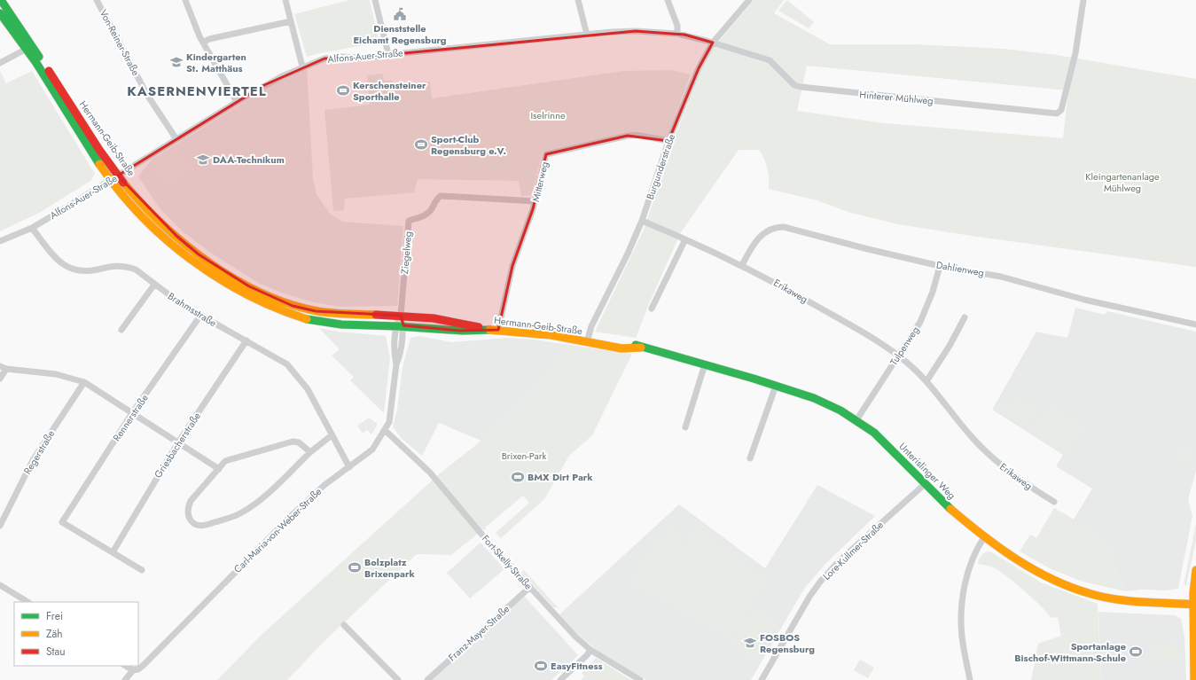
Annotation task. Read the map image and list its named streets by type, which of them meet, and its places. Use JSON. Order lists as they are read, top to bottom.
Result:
{
  "streets": {
    "street": [
      "Von-Reiner-Straße",
      "Alfons-Auer-Straße",
      "Hinterer Mühlweg",
      "Hermann-Geib-Straße",
      "Burgunderstraße",
      "Mitterweg",
      "Ziegelweg",
      "Dahlienweg",
      "Erikaweg",
      "Brahmsstraße",
      "Tulpenweg",
      "Rennerstraße",
      "Griesbacherstraße",
      "Regerstraße",
      "Unterislinger Weg",
      "Carl-Maria-von-Weber-Straße",
      "Lore-Kullmer-Straße",
      "Fort-Skelly-Straße",
      "Franz-Mayer-Straße"
    ]
  },
  "crossings": [
    ["Von-Reiner-Straße", "Alfons-Auer-Straße"],
    ["Alfons-Auer-Straße", "Hinterer Mühlweg"],
    ["Alfons-Auer-Straße", "Hermann-Geib-Straße"],
    ["Alfons-Auer-Straße", "Burgunderstraße"],
    ["Alfons-Auer-Straße", "Brahmsstraße"],
    ["Hinterer Mühlweg", "Burgunderstraße"],
    ["Hermann-Geib-Straße", "Burgunderstraße"],
    ["Hermann-Geib-Straße", "Mitterweg"],
    ["Hermann-Geib-Straße", "Ziegelweg"],
    ["Hermann-Geib-Straße", "Unterislinger Weg"],
    ["Hermann-Geib-Straße", "Carl-Maria-von-Weber-Straße"],
    ["Burgunderstraße", "Mitterweg"],
    ["Burgunderstraße", "Erikaweg"],
    ["Burgunderstraße", "Unterislinger Weg"],
    ["Mitterweg", "Ziegelweg"],
    ["Dahlienweg", "Erikaweg"],
    ["Dahlienweg", "Tulpenweg"],
    ["Erikaweg", "Tulpenweg"],
    ["Brahmsstraße", "Rennerstraße"],
    ["Brahmsstraße", "Griesbacherstraße"],
    ["Brahmsstraße", "Carl-Maria-von-Weber-Straße"],
    ["Tulpenweg", "Unterislinger Weg"],
    ["Rennerstraße", "Griesbacherstraße"],
    ["Unterislinger Weg", "Lore-Kullmer-Straße"],
    ["Carl-Maria-von-Weber-Straße", "Fort-Skelly-Straße"],
    ["Fort-Skelly-Straße", "Franz-Mayer-Straße"]
  ],
  "districts": ["KASERNENVIERTEL"],
  "parks": ["Iselrinne", "Kleingartenanlage Mühlweg", "Brixen-Park"],
  "places": {
    "public building": ["Dienststelle Eichamt Regensburg"],
    "school or university": ["Kindergarten St. Matthäus", "DAA-Technikum", "FOSBOS Regensburg"],
    "sports": [
      "Kerschensteiner Sporthalle",
      "Sport-Club Regensburg e.V.",
      "BMX Dirt Park",
      "Bolzplatz Brixenpark",
      "Sportanlage Bischof-Wittmann-Schule",
      "EasyFitness"
    ]
  },
  "legend": ["Frei", "Zäh", "Stau"]
}
